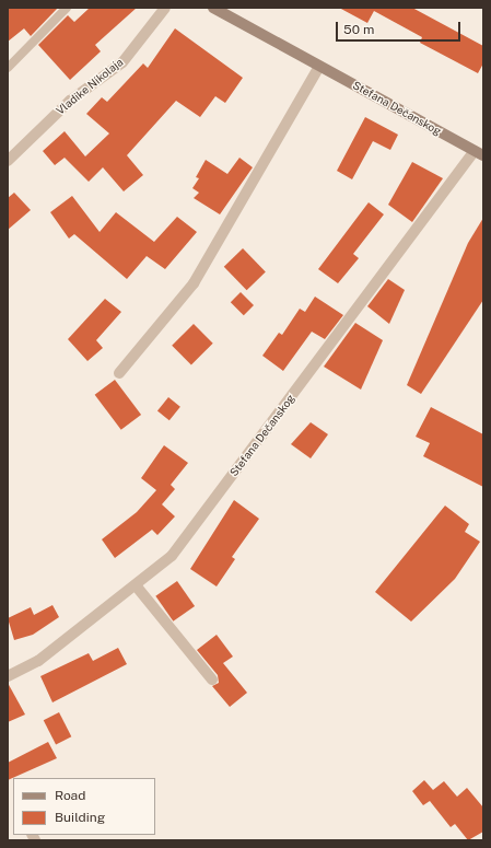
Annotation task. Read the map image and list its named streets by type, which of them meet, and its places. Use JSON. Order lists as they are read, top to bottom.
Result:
{
  "streets": {
    "main road": ["Stefana Dečanskog"],
    "street": ["Vladike Nikolaja"]
  },
  "legend": ["Road", "Building"],
  "scale_bar": "50 m"
}
